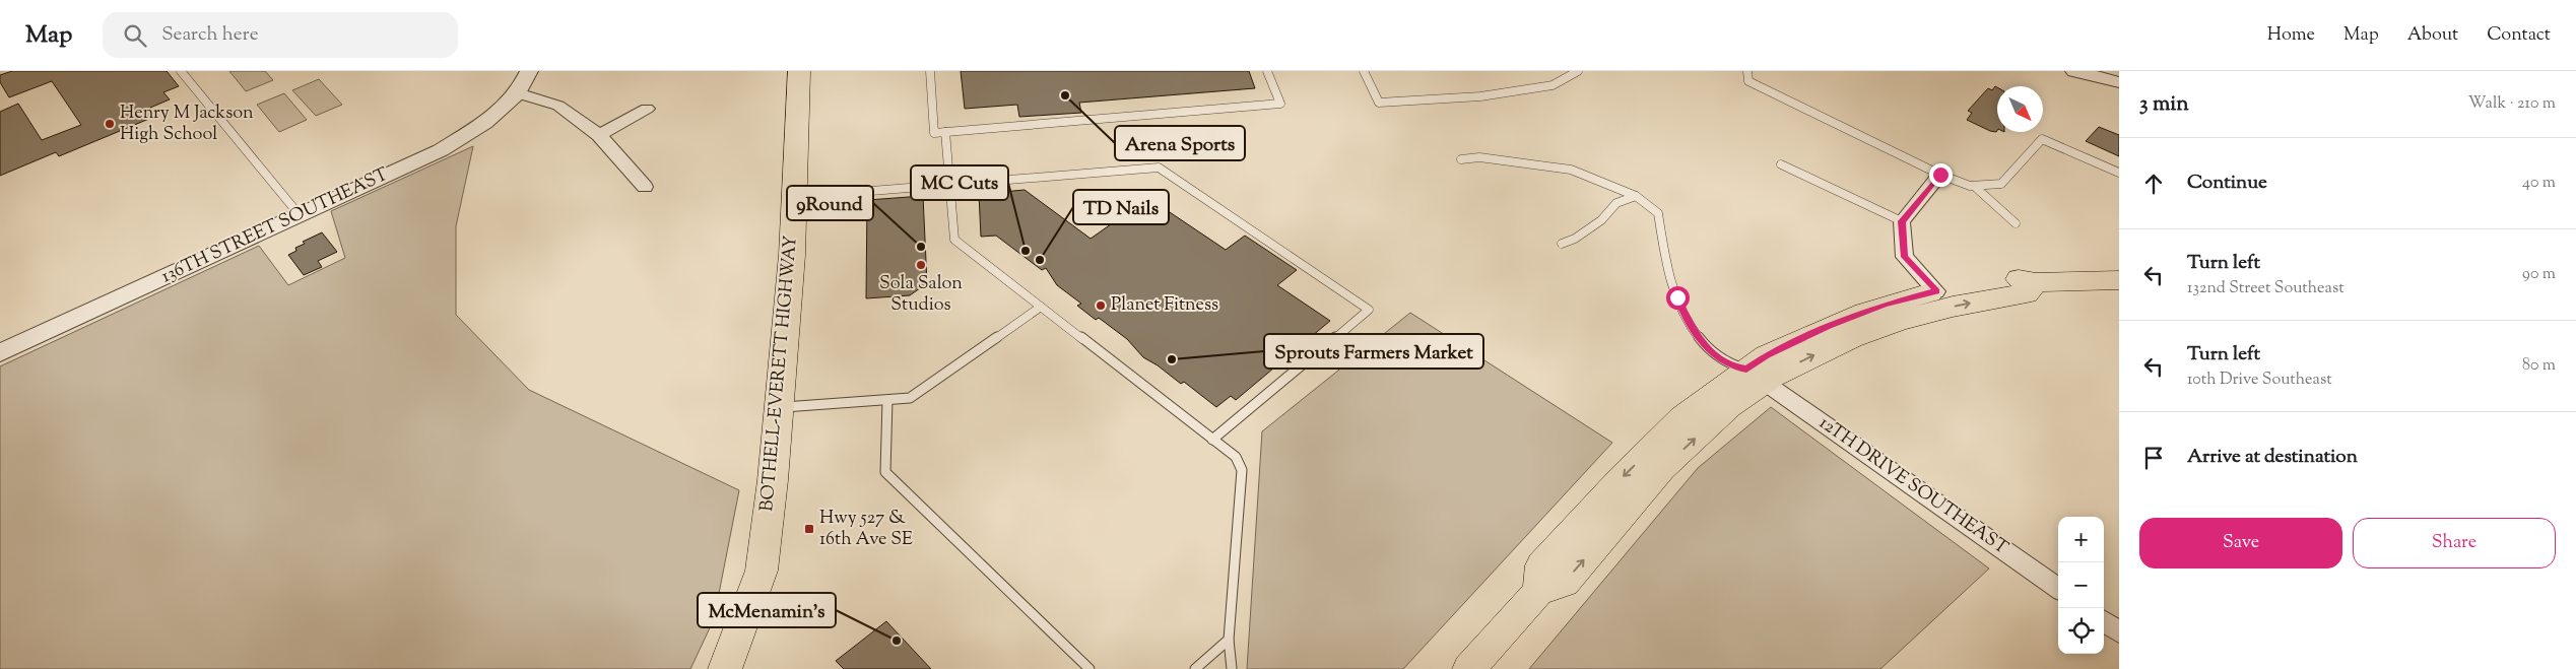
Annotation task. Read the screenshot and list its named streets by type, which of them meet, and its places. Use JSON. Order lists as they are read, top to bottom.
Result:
{
  "streets": {
    "main road": ["BOTHELL-EVERETT HIGHWAY"],
    "street": ["136TH STREET SOUTHEAST", "12TH DRIVE SOUTHEAST"]
  },
  "places": {
    "other": [
      "Arena Sports",
      "Henry M Jackson High School",
      "9Round",
      "MC Cuts",
      "TD Nails",
      "Sola Salon Studios",
      "Planet Fitness",
      "Sprouts Farmers Market",
      "McMenamin's"
    ],
    "transit": ["Hwy 527 & 16th Ave SE"]
  },
  "north": "bottom right",
  "page": {
    "header": "Map",
    "search": "Search here",
    "nav": [
      "Home",
      "Map",
      "About",
      "Contact"
    ],
    "heading": ["3 min", "Walk · 210 m"],
    "list": [
      ["Continue", "40 m"],
      ["Turn left", "132nd Street Southeast", "90 m"],
      ["Turn left", "10th Drive Southeast", "80 m"],
      "Arrive at destination"
    ],
    "buttons": ["Save", "Share"],
    "map_buttons": ["+", "−"]
  }
}
